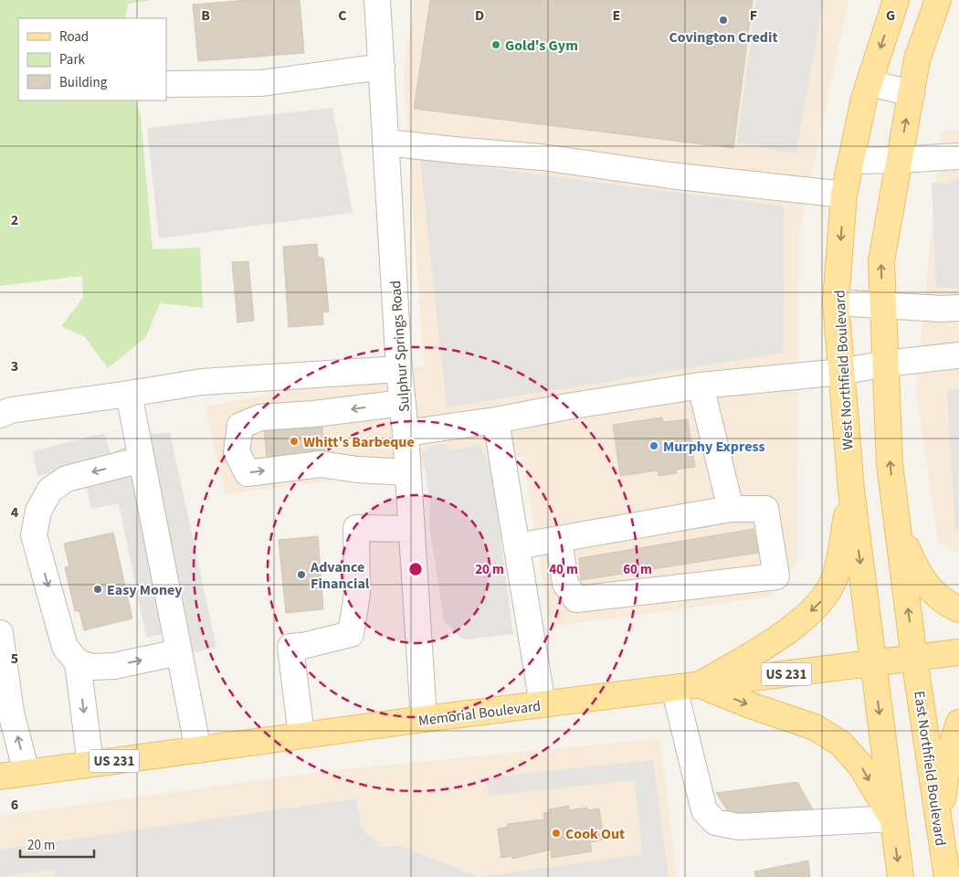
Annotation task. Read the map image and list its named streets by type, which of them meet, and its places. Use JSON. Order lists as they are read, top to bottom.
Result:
{
  "streets": {
    "main road": [
      "West Northfield Boulevard",
      "US 231",
      "Memorial Boulevard",
      "East Northfield Boulevard"
    ],
    "street": ["Sulphur Springs Road"]
  },
  "crossings": [
    ["Sulphur Springs Road", "Memorial Boulevard"],
    ["West Northfield Boulevard", "Memorial Boulevard"],
    ["Memorial Boulevard", "East Northfield Boulevard"]
  ],
  "places": [
    "Covington Credit",
    "Gold's Gym",
    "Whitt's Barbeque",
    "Murphy Express",
    "Advance Financial",
    "Easy Money",
    "Cook Out"
  ],
  "legend": ["Road", "Park", "Building"],
  "scale_bar": "20 m",
  "grid": {
    "columns": [
      "B",
      "C",
      "D",
      "E",
      "F",
      "G"
    ],
    "rows": [
      "2",
      "3",
      "4",
      "5",
      "6"
    ]
  },
  "rings": ["20 m", "40 m", "60 m"]
}
